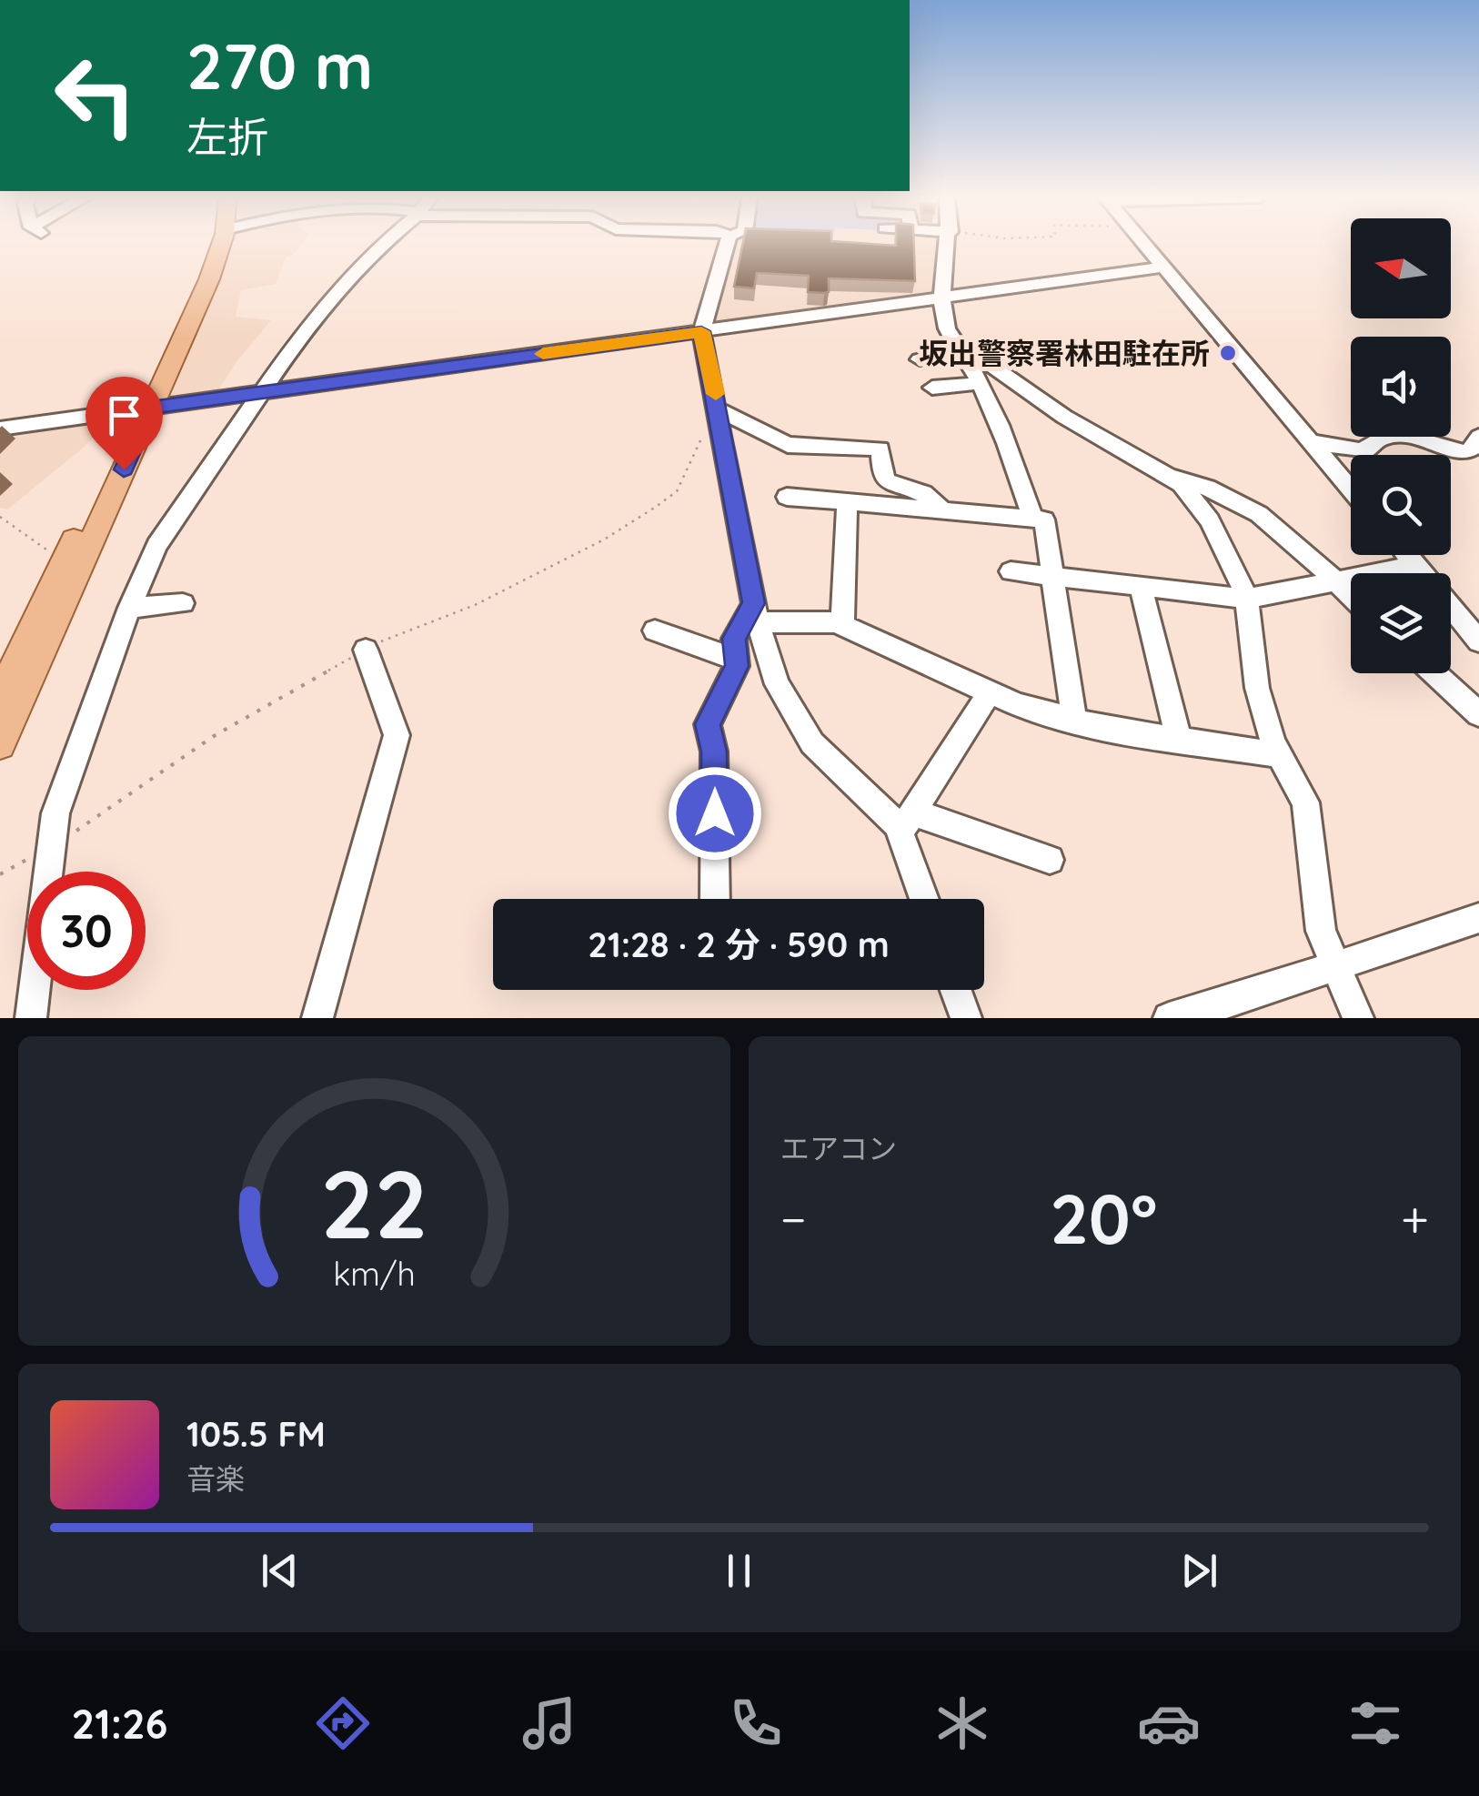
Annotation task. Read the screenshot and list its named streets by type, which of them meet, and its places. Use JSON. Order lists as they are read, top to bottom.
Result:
{
  "places": ["坂出警察署林田駐在所"],
  "north": "left",
  "page": {
    "turn": ["270 m", "左折"],
    "limit": "30",
    "trip": "21:28 · 2 分 · 590 m",
    "tile": "エアコン",
    "heat": ["−", "20°", "+"],
    "song": ["105.5 FM", "音楽"],
    "tabs": "21:26",
    "gauge": ["22", "km/h"]
  }
}
